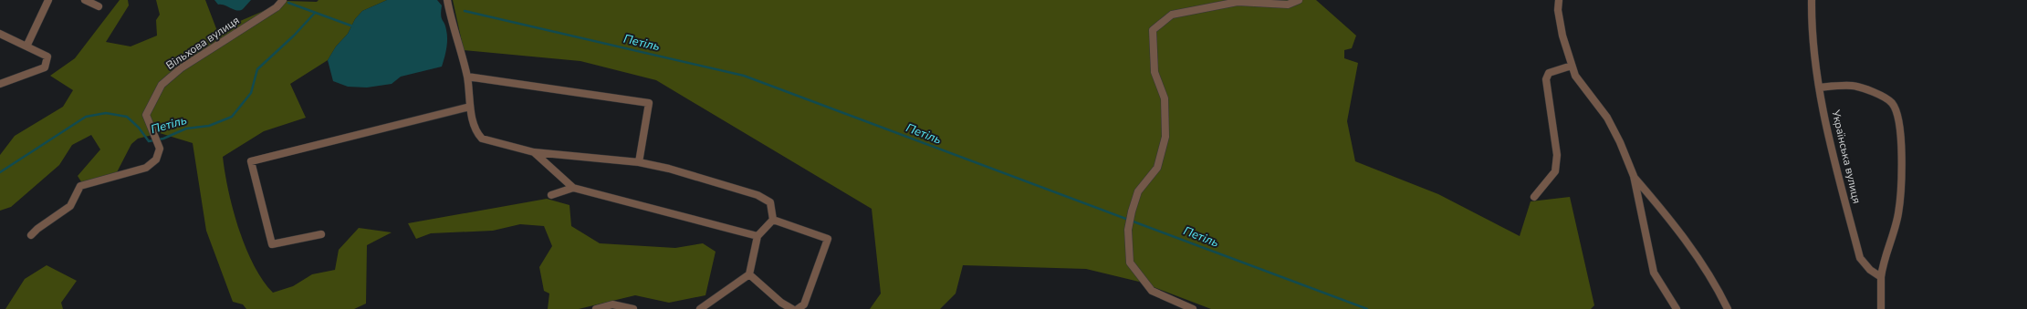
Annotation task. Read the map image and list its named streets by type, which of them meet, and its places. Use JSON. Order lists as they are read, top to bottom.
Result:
{
  "streets": {
    "street": ["Вільхова вулиця", "Українська вулиця"]
  },
  "water": ["Петіль"]
}
